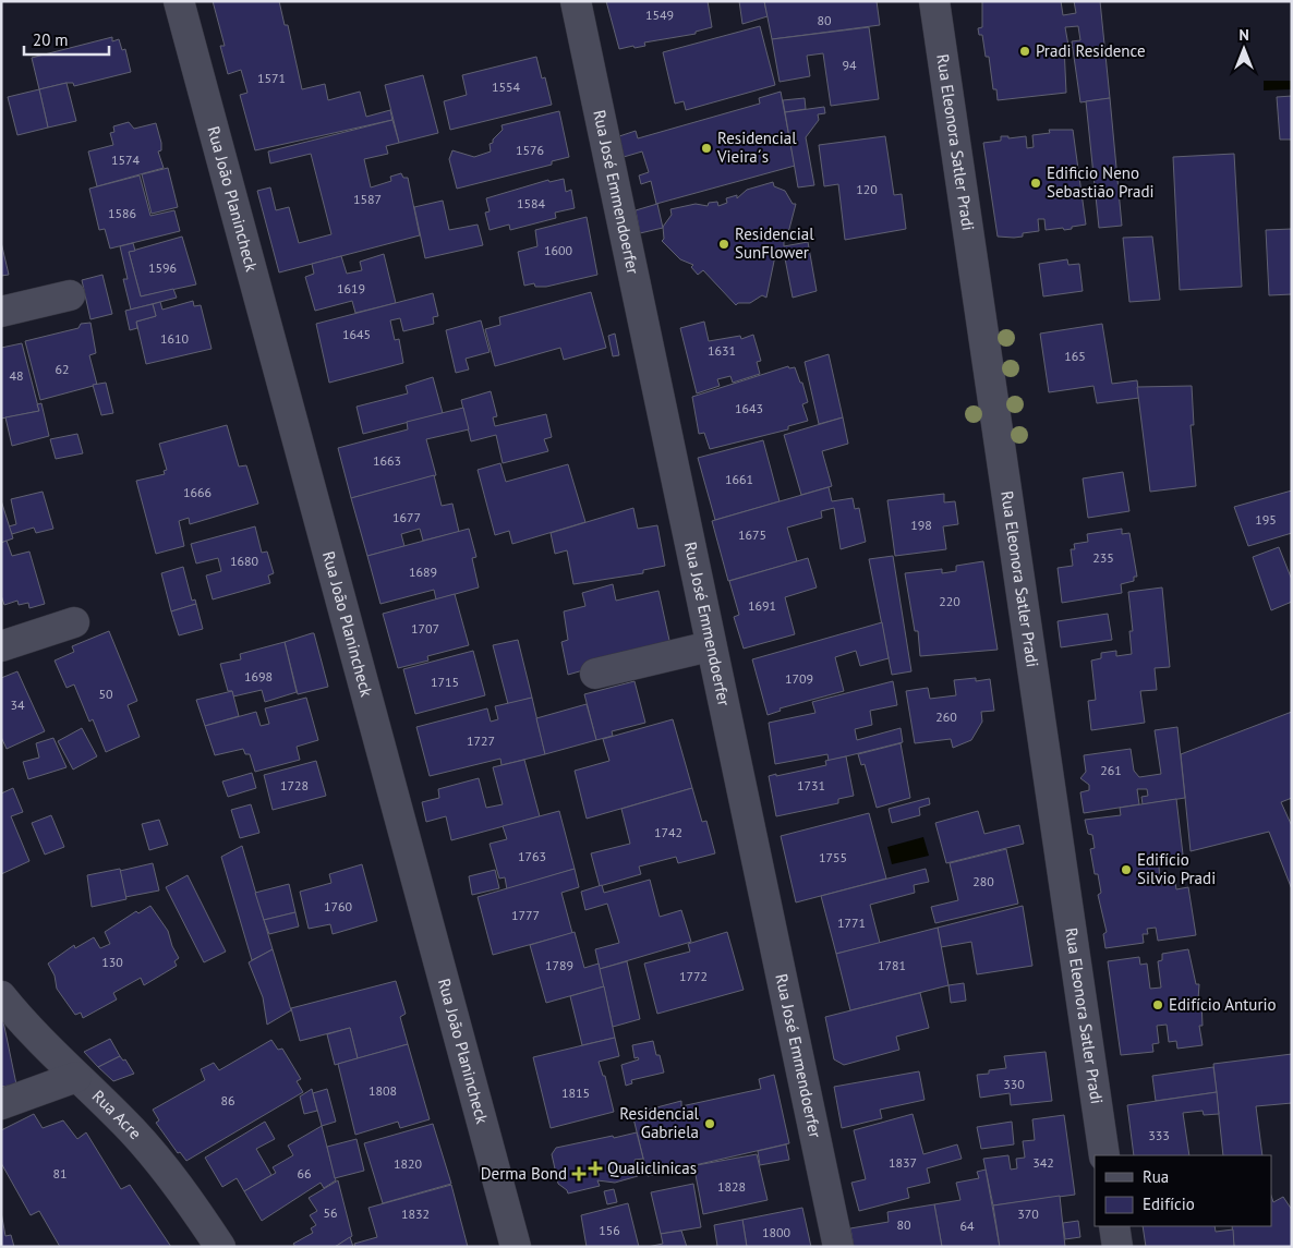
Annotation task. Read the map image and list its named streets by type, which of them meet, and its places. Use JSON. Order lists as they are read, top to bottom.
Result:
{
  "streets": {
    "street": [
      "Rua Eleonora Satler Pradi",
      "Rua José Emmendoerfer",
      "Rua João Planincheck",
      "Rua Acre"
    ]
  },
  "places": {
    "other": [
      "Pradi Residence",
      "Residencial Vieira´s",
      "Edificio Neno Sebastião Pradi",
      "Residencial SunFlower",
      "Edifício Silvio Pradi",
      "Edifício Anturio",
      "Residencial Gabriela"
    ],
    "health": ["Qualiclinicas", "Derma Bond"]
  },
  "house_numbers": [
    "1549",
    "80",
    "94",
    "1571",
    "1554",
    "1576",
    "1574",
    "120",
    "1587",
    "1584",
    "1586",
    "1600",
    "1596",
    "1619",
    "1645",
    "1610",
    "1631",
    "165",
    "62",
    "48",
    "1643",
    "1663",
    "1661",
    "1666",
    "1677",
    "195",
    "198",
    "1675",
    "235",
    "1680",
    "1689",
    "220",
    "1691",
    "1707",
    "1698",
    "1709",
    "1715",
    "50",
    "34",
    "260",
    "1727",
    "261",
    "1728",
    "1731",
    "1742",
    "1763",
    "1755",
    "280",
    "1760",
    "1777",
    "1771",
    "130",
    "1789",
    "1781",
    "1772",
    "330",
    "1808",
    "1815",
    "86",
    "333",
    "1837",
    "342",
    "1820",
    "81",
    "66",
    "1828",
    "56",
    "1832",
    "370",
    "80",
    "64",
    "156",
    "1800"
  ],
  "legend": ["Rua", "Edifício"],
  "scale_bar": "20 m",
  "north": "top"
}
